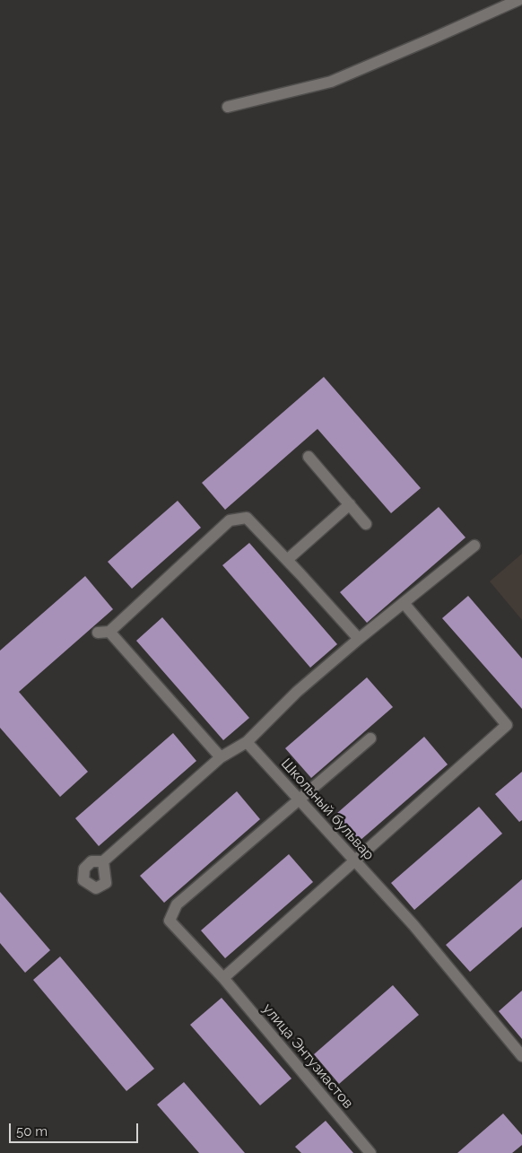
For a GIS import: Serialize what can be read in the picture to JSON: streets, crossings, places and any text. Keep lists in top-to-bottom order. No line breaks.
{"streets":{"street":["Школьный бульвар","улица Энтузиастов"]},"crossings":[["Школьный бульвар","улица Энтузиастов"]],"scale_bar":"50 m"}
